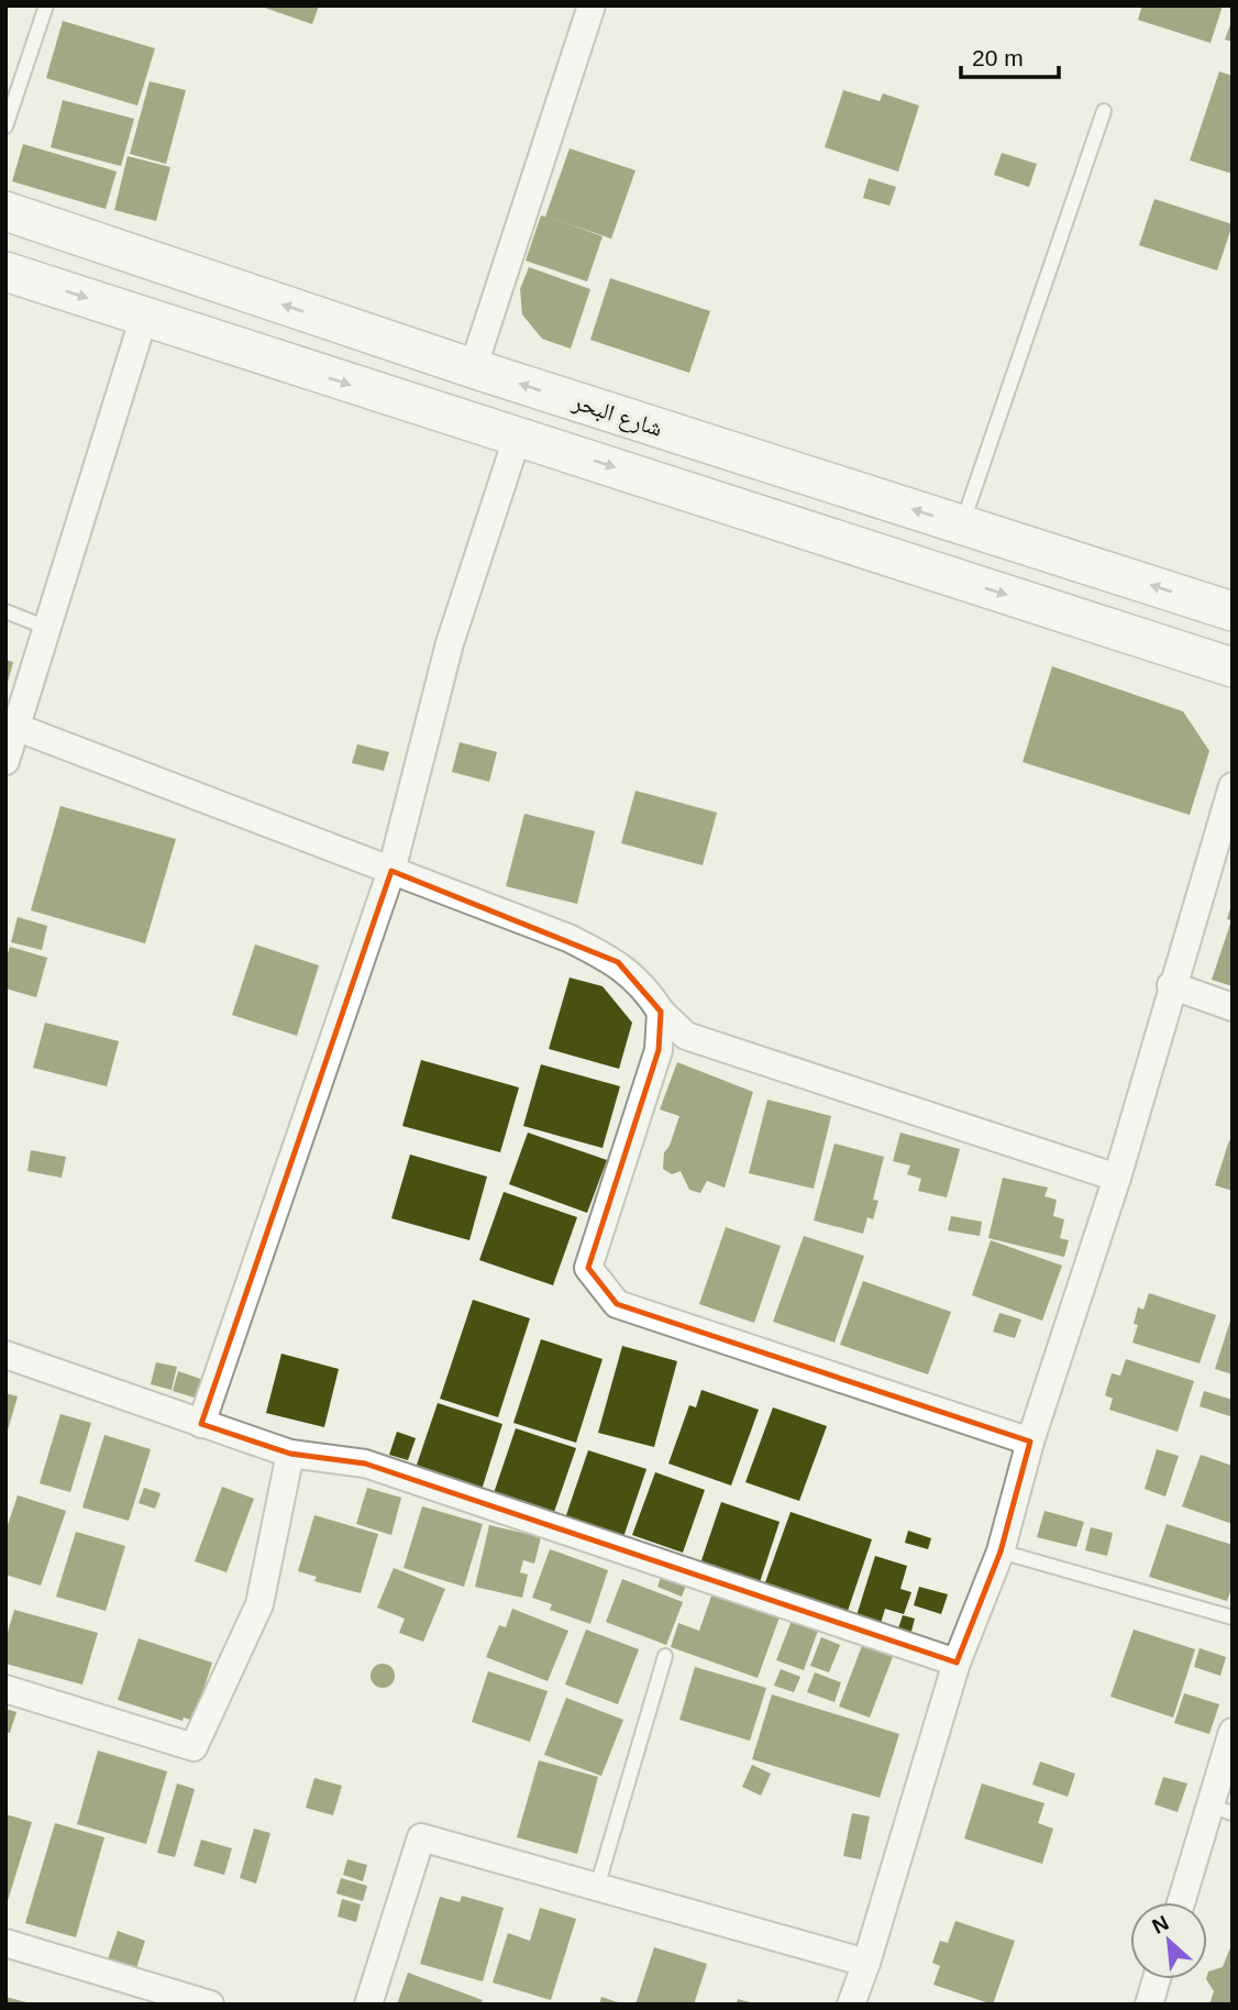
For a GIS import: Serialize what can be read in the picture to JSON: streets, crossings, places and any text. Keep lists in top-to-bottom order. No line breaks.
{"streets":{"main road":["شارع البحر"]},"scale_bar":"20 m","north":"top left"}
